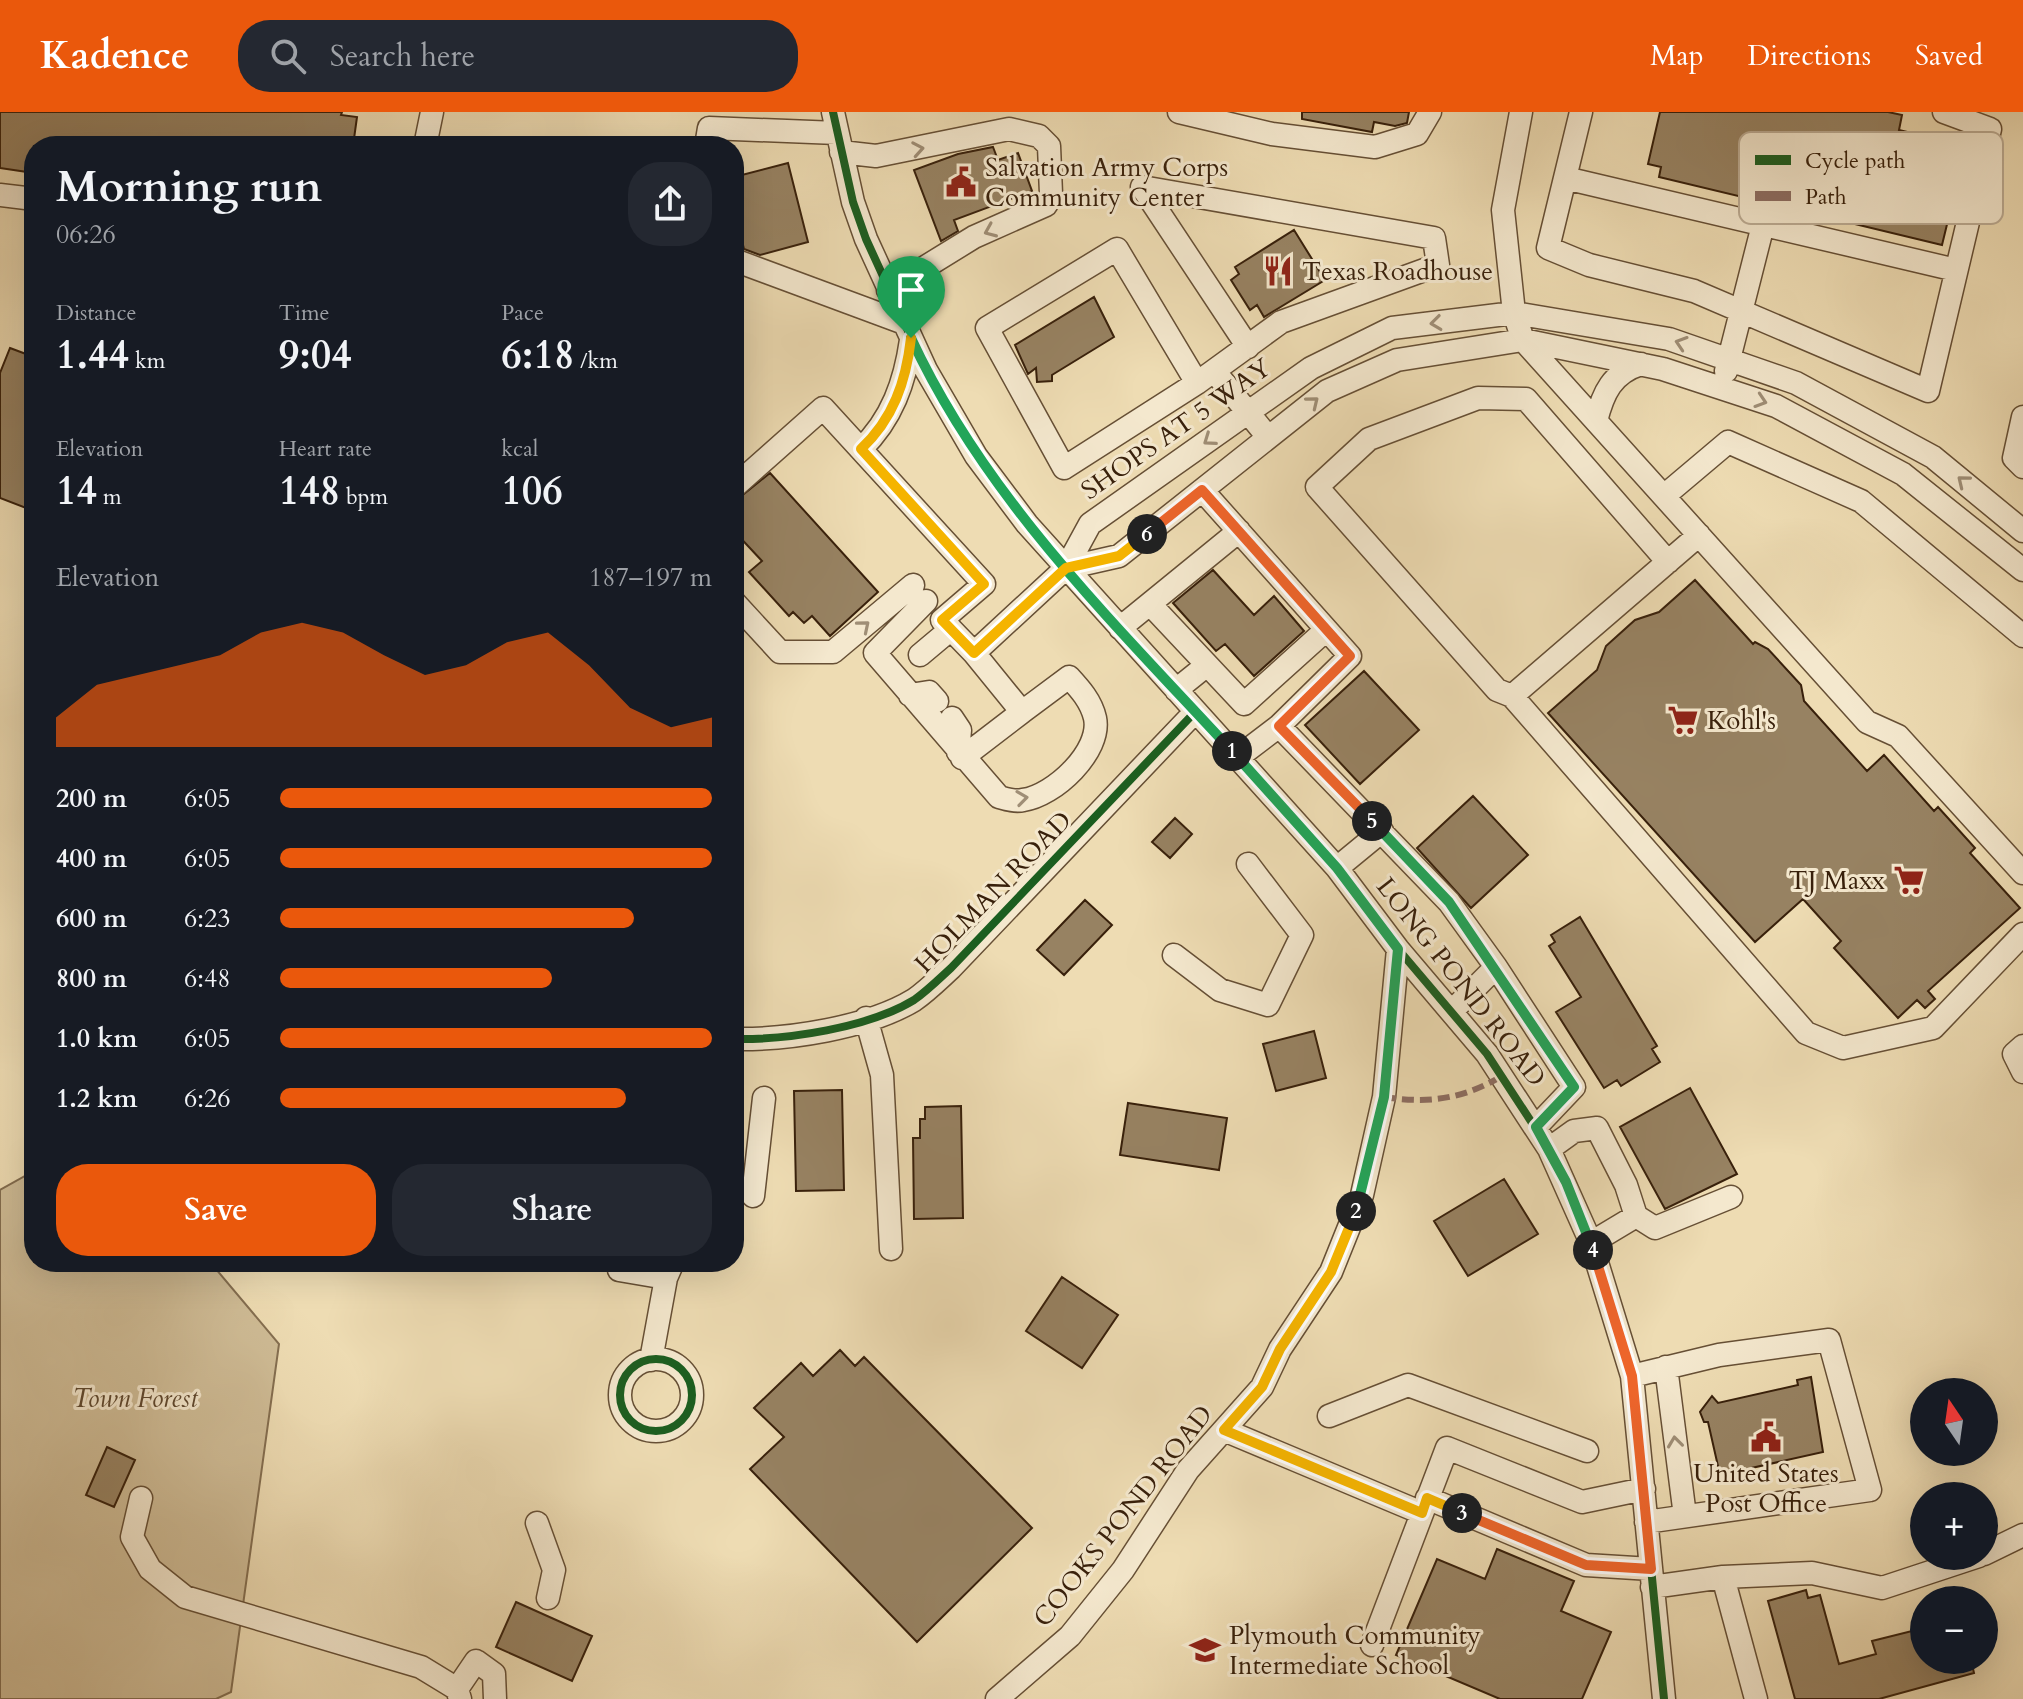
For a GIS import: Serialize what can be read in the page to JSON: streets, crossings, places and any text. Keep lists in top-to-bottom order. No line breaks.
{"streets":{"street":["SHOPS AT 5 WAY","HOLMAN ROAD","LONG POND ROAD","COOKS POND ROAD"]},"crossings":[["SHOPS AT 5 WAY","LONG POND ROAD"],["HOLMAN ROAD","LONG POND ROAD"],["LONG POND ROAD","COOKS POND ROAD"]],"parks":["Town Forest"],"places":{"public building":["Salvation Army Corps Community Center","United States Post Office"],"restaurant":["Texas Roadhouse"],"supermarket":["Kohl's","TJ Maxx"],"school or university":["Plymouth Community Intermediate School"]},"legend":["Cycle path","Path"],"north":"top","page":{"header":"Kadence","search":"Search here","nav":["Map","Directions","Saved"],"heading":["Morning run","06:26"],"stats":[["Distance","1.44 km"],["Time","9:04"],["Pace","6:18 /km"],["Elevation","14 m"],["Heart rate","148 bpm"],["kcal","106"]],"pins":["6","1","5","2","4","3"],"chart":["Elevation","187–197 m"],"list":[{"name":"200 m","note":"6:05"},{"name":"400 m","note":"6:05"},{"name":"600 m","note":"6:23"},{"name":"800 m","note":"6:48"},{"name":"1.0 km","note":"6:05"},{"name":"1.2 km","note":"6:26"}],"buttons":["Save","Share"],"map_buttons":["+","−"]}}
